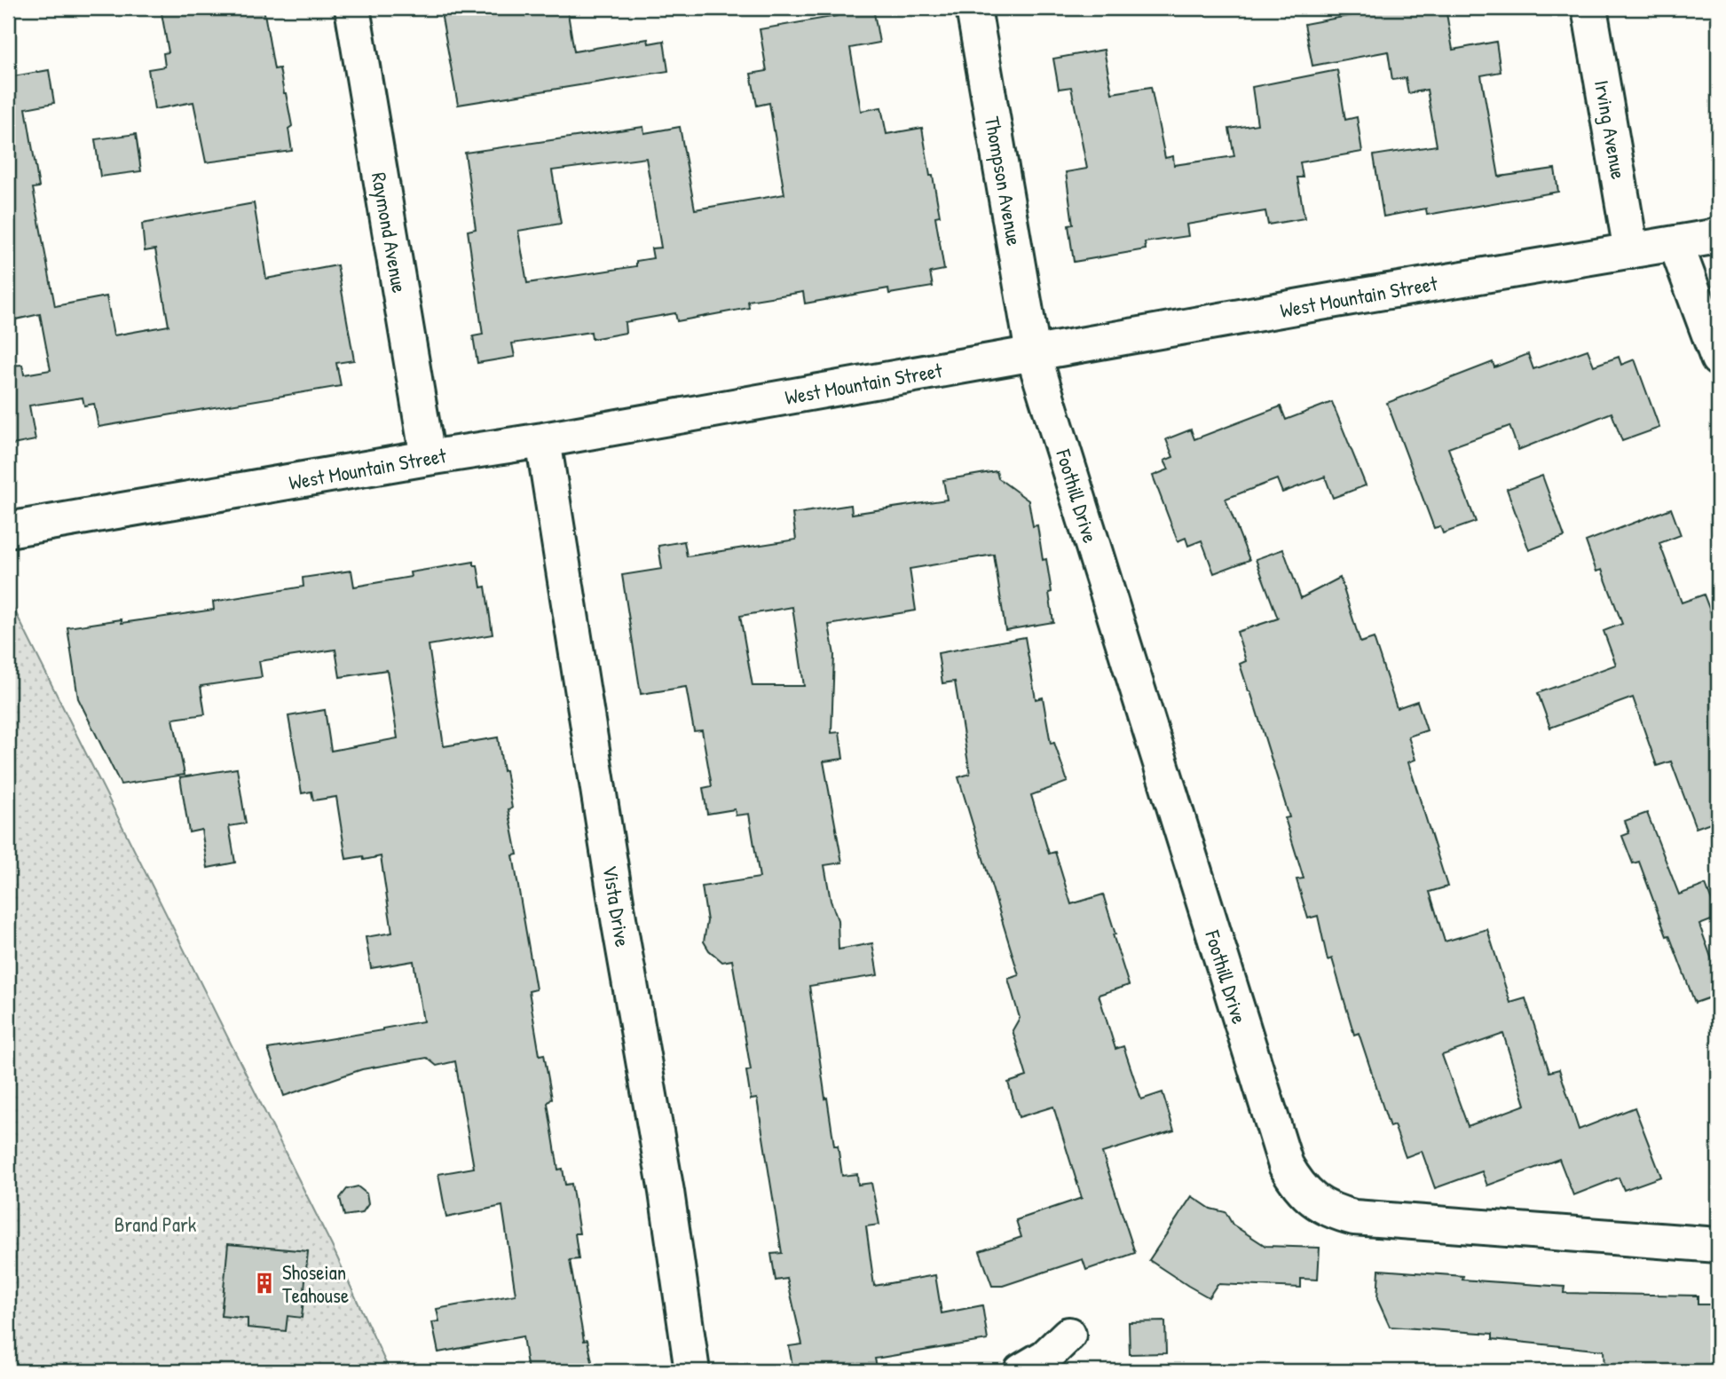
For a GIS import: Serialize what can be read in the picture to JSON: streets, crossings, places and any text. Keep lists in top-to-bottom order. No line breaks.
{"streets":{"street":["Irving Avenue","Thompson Avenue","Raymond Avenue","West Mountain Street","Foothill Drive","Vista Drive"]},"crossings":[["Irving Avenue","West Mountain Street"],["Thompson Avenue","West Mountain Street"],["Thompson Avenue","Foothill Drive"],["Raymond Avenue","West Mountain Street"],["West Mountain Street","Foothill Drive"],["West Mountain Street","Vista Drive"]],"parks":["Brand Park"],"places":{"building":["Shoseian Teahouse"]}}
